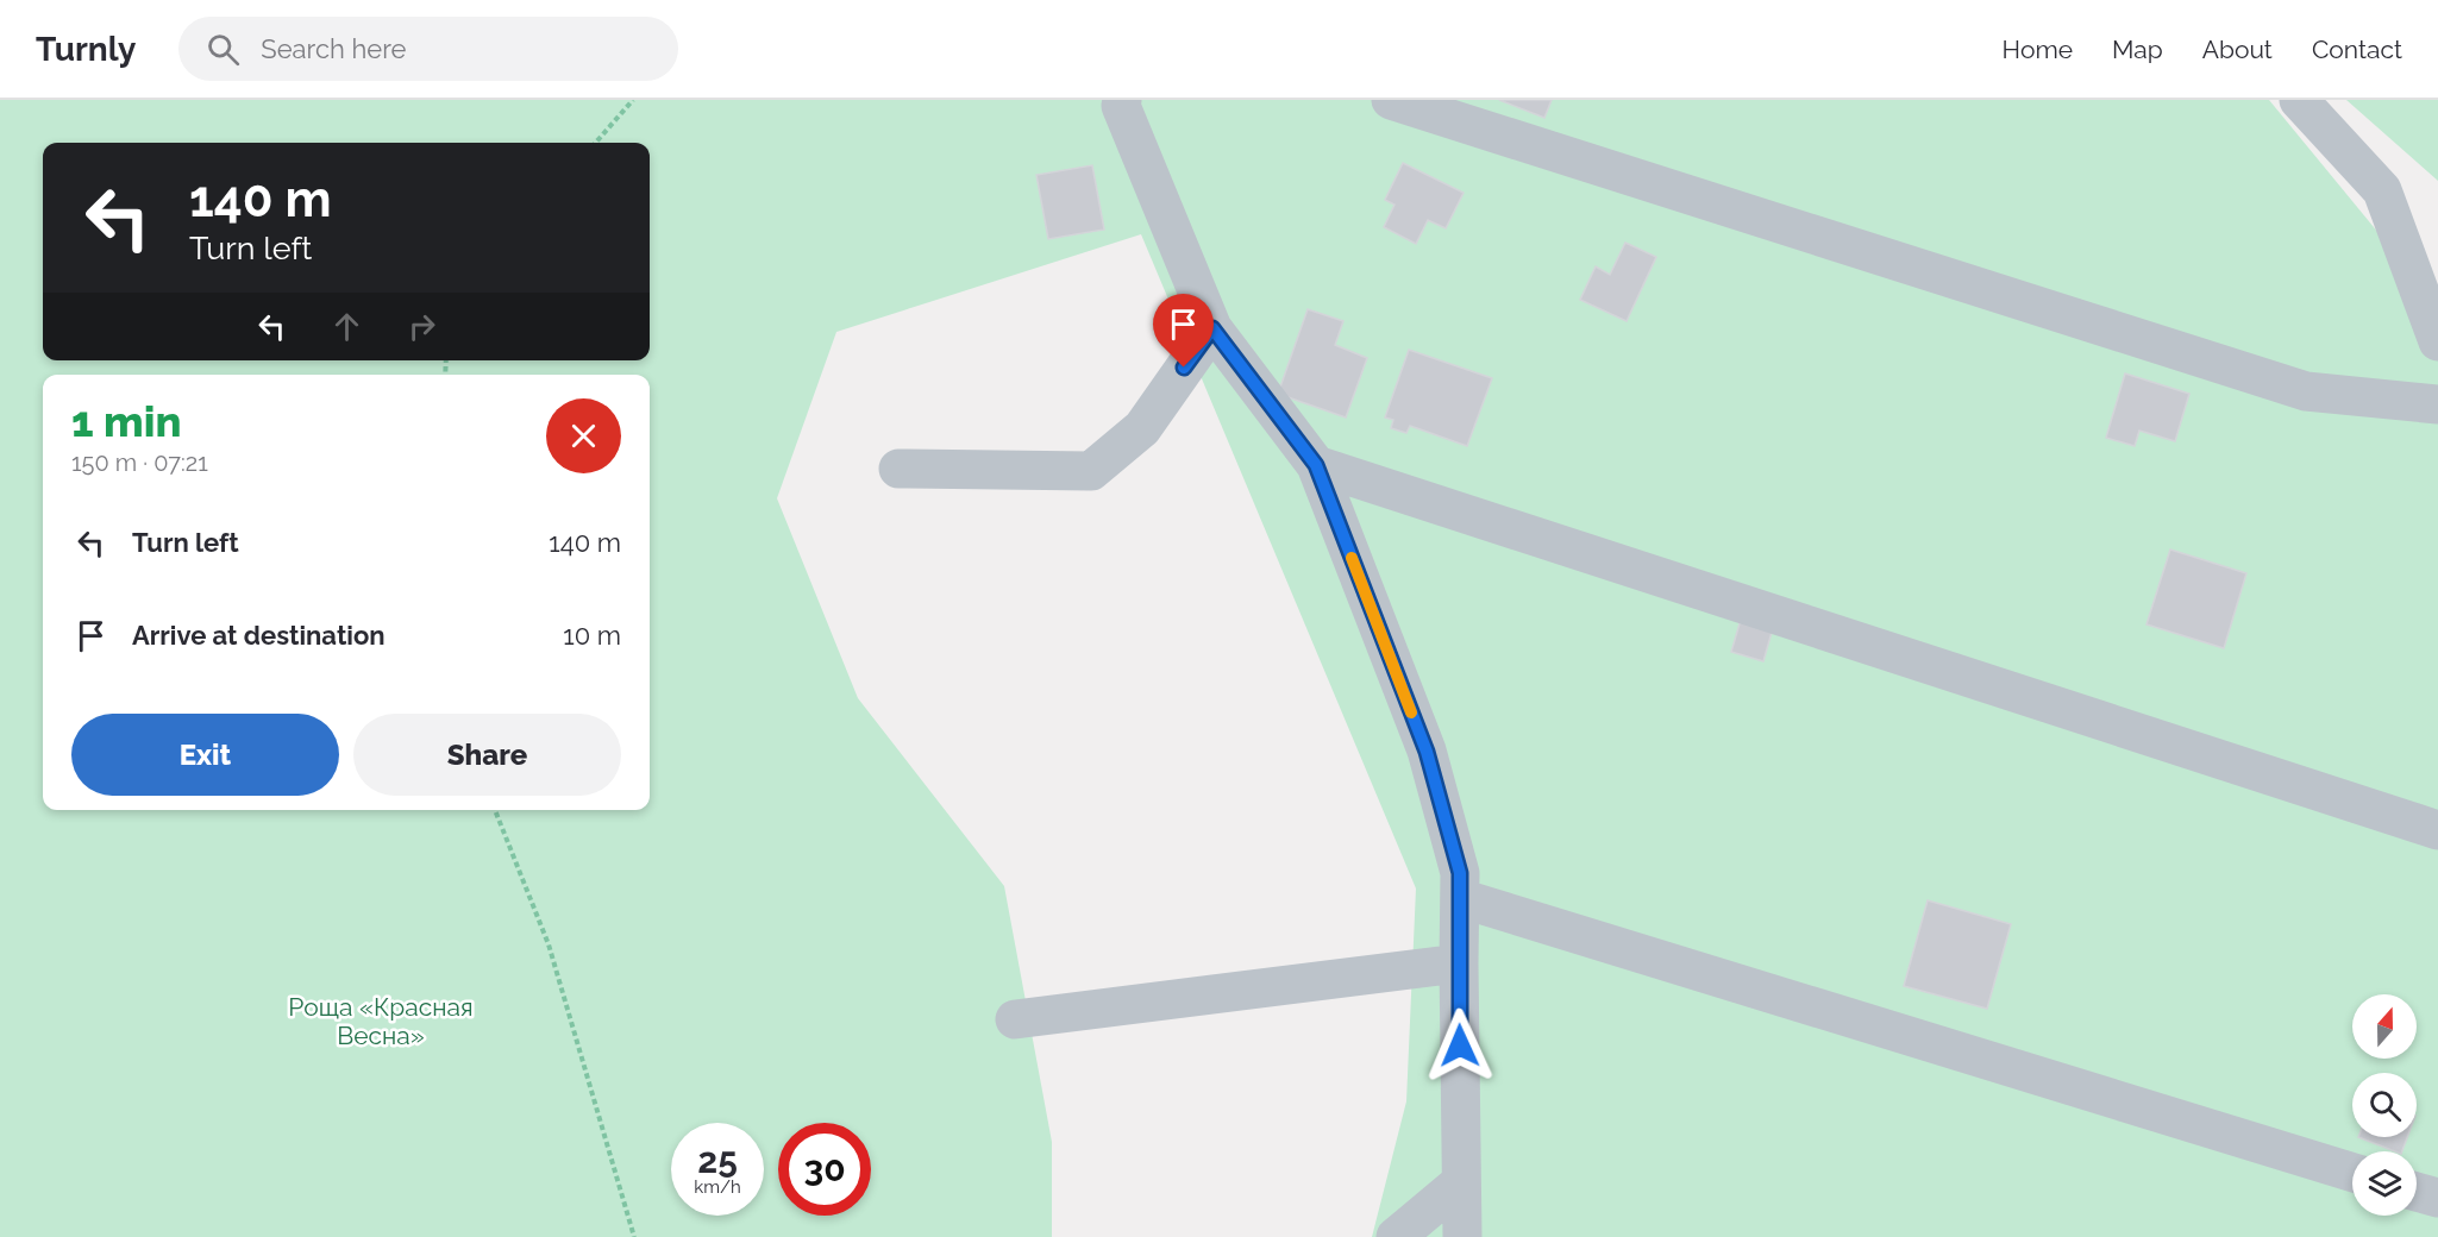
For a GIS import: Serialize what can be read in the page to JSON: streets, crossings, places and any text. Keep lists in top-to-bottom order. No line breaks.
{"parks":["Роща «Красная Весна»"],"north":"top","page":{"header":"Turnly","search":"Search here","nav":["Home","Map","About","Contact"],"turn":["140 m","Turn left"],"heading":["1 min","150 m · 07:21"],"list":[{"name":"Turn left","value":"140 m"},{"name":"Arrive at destination","value":"10 m"}],"buttons":["Exit","Share"],"speed":"25 km/h","limit":"30"}}
